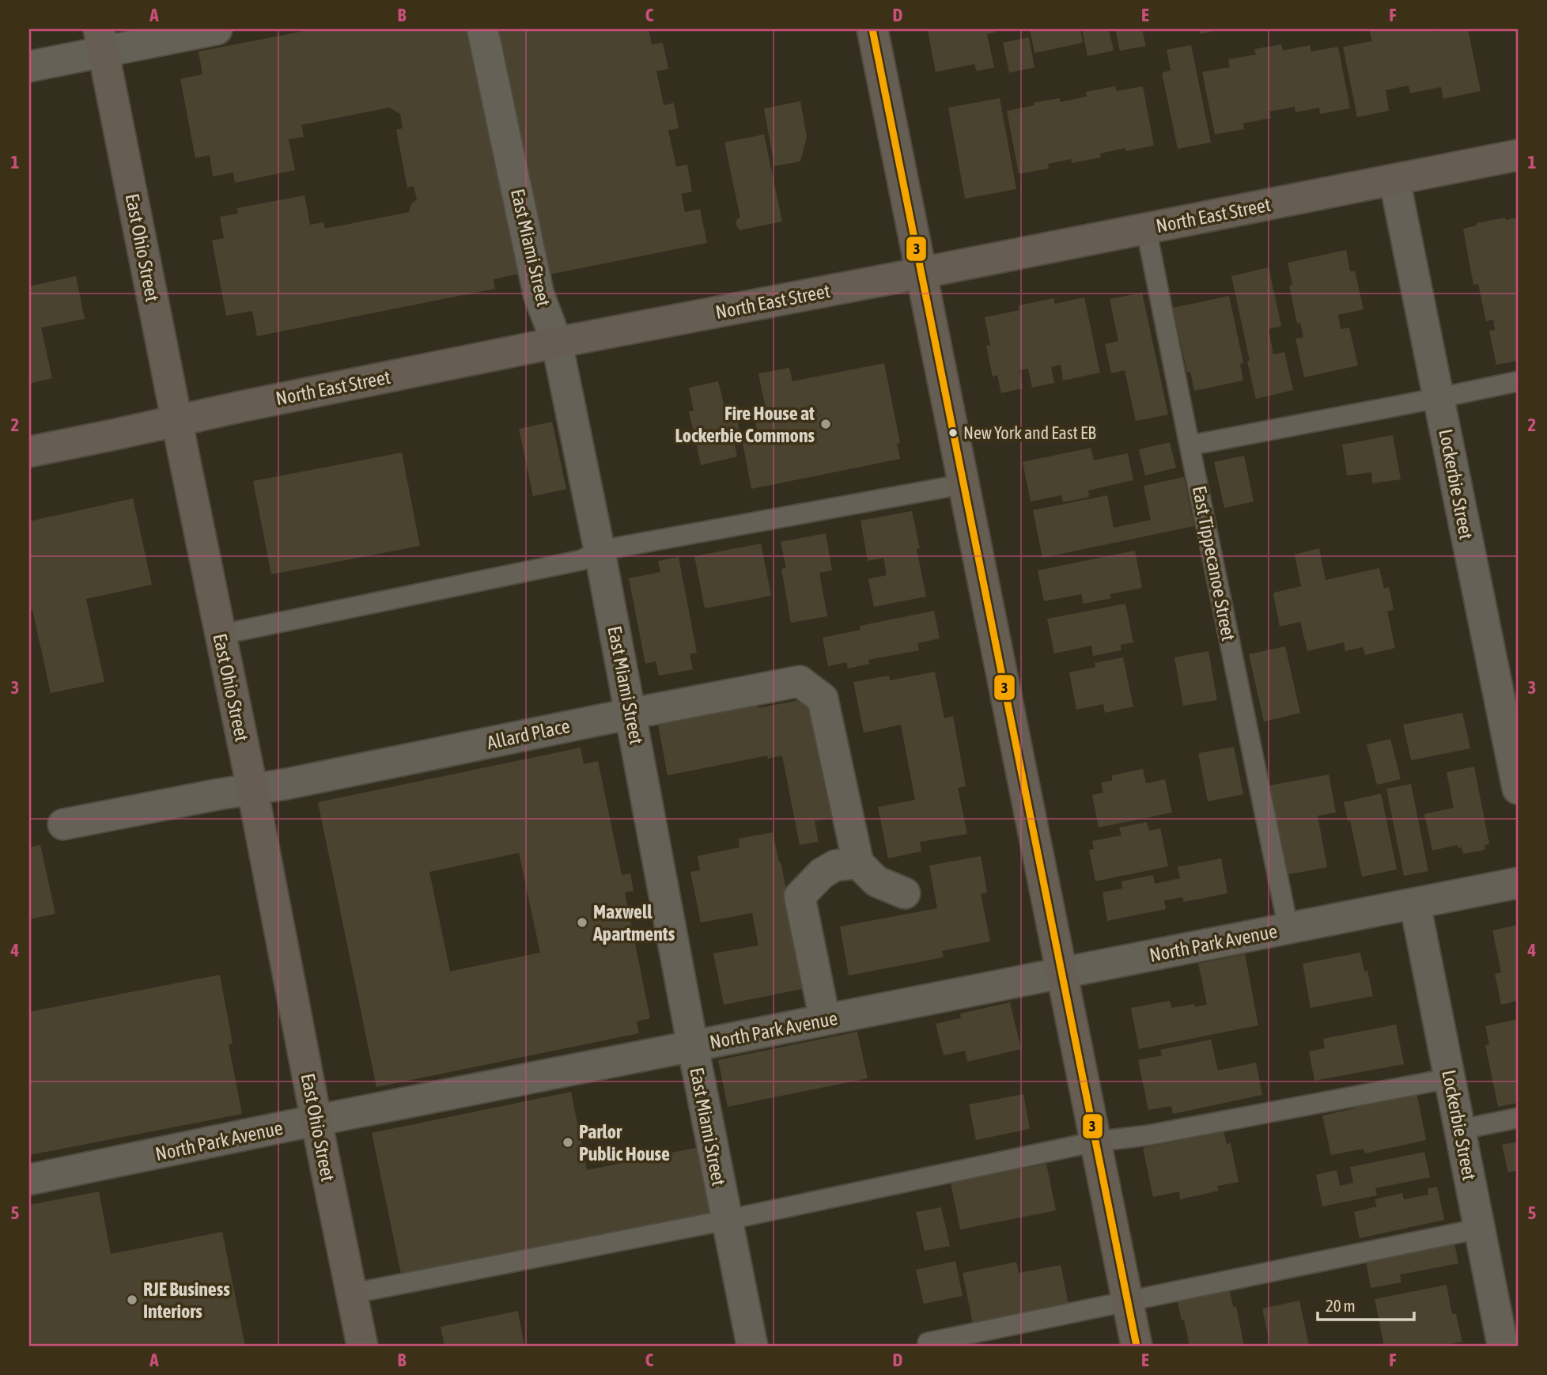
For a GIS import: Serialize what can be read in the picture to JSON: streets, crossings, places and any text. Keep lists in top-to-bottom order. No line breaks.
{"streets":{"main road":["North East Street","East Ohio Street"],"street":["East Miami Street","Lockerbie Street","Allard Place","North Park Avenue"],"lane":["East Tippecanoe Street"]},"crossings":[["North East Street","East Ohio Street"],["North East Street","East Miami Street"],["North East Street","Lockerbie Street"],["North East Street","East Tippecanoe Street"],["East Ohio Street","Allard Place"],["East Ohio Street","North Park Avenue"],["East Miami Street","Allard Place"],["East Miami Street","North Park Avenue"],["Lockerbie Street","North Park Avenue"],["East Tippecanoe Street","North Park Avenue"]],"places":["Fire House at Lockerbie Commons","New York and East EB","Maxwell Apartments","Parlor Public House","RJE Business Interiors"],"lines":["transit line 3"],"scale_bar":"20 m","grid":{"columns":["A","B","C","D","E","F"],"rows":["1","2","3","4","5"]}}
